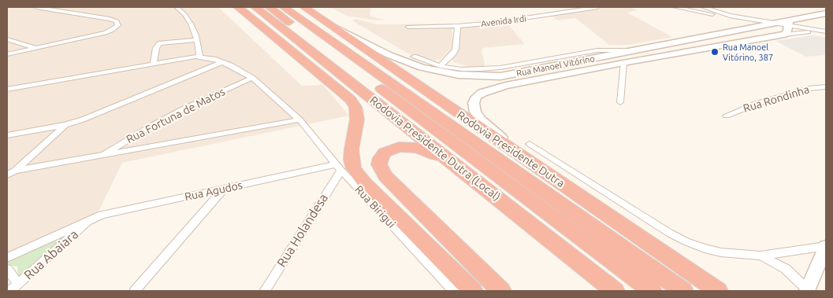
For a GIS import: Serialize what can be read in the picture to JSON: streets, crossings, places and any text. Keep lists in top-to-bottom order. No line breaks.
{"streets":{"highway":["Rodovia Presidente Dutra (Local)","Rodovia Presidente Dutra"],"main road":["Rua Manoel Vitórino"],"street":["Avenida Irdi","Rua Rondinha","Rua Fortuna de Matos","Rua Agudos","Rua Birigui","Rua Holandesa","Rua Abaiara"]},"crossings":[["Rua Manoel Vitórino","Rodovia Presidente Dutra"],["Rua Fortuna de Matos","Rua Birigui"],["Rua Agudos","Rua Birigui"],["Rua Agudos","Rua Holandesa"],["Rua Agudos","Rua Abaiara"],["Rua Birigui","Rua Holandesa"]],"places":["Rua Manoel Vitórino, 387"]}
